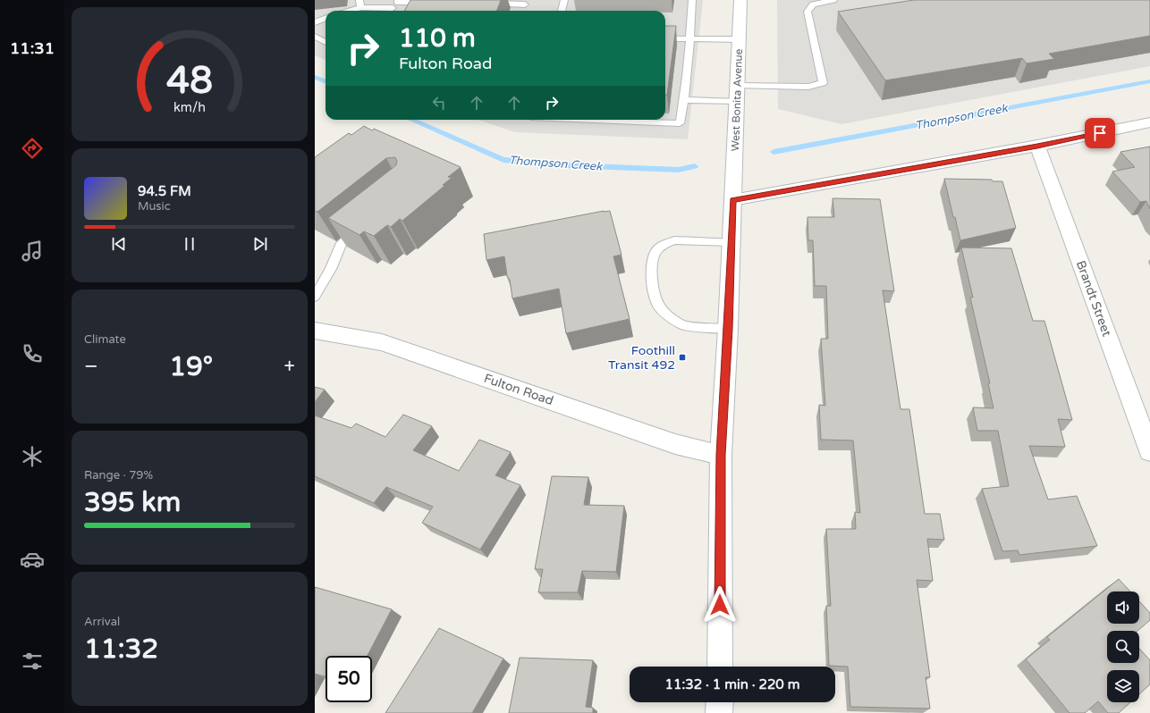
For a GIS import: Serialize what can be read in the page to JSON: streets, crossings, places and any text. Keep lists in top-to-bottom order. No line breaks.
{"streets":{"street":["West Bonita Avenue","Brandt Street","Fulton Road"]},"crossings":[["West Bonita Avenue","Fulton Road"]],"water":["Thompson Creek"],"places":{"transit":["Foothill Transit 492"]},"page":{"tabs":"11:31","turn":["110 m","Fulton Road"],"song":["94.5 FM","Music"],"tile":["Climate",["Range · 79%","395 km"],["Arrival","11:32"]],"heat":["−","19°","+"],"limit":"50","trip":"11:32 · 1 min · 220 m","gauge":["48","km/h"]}}
